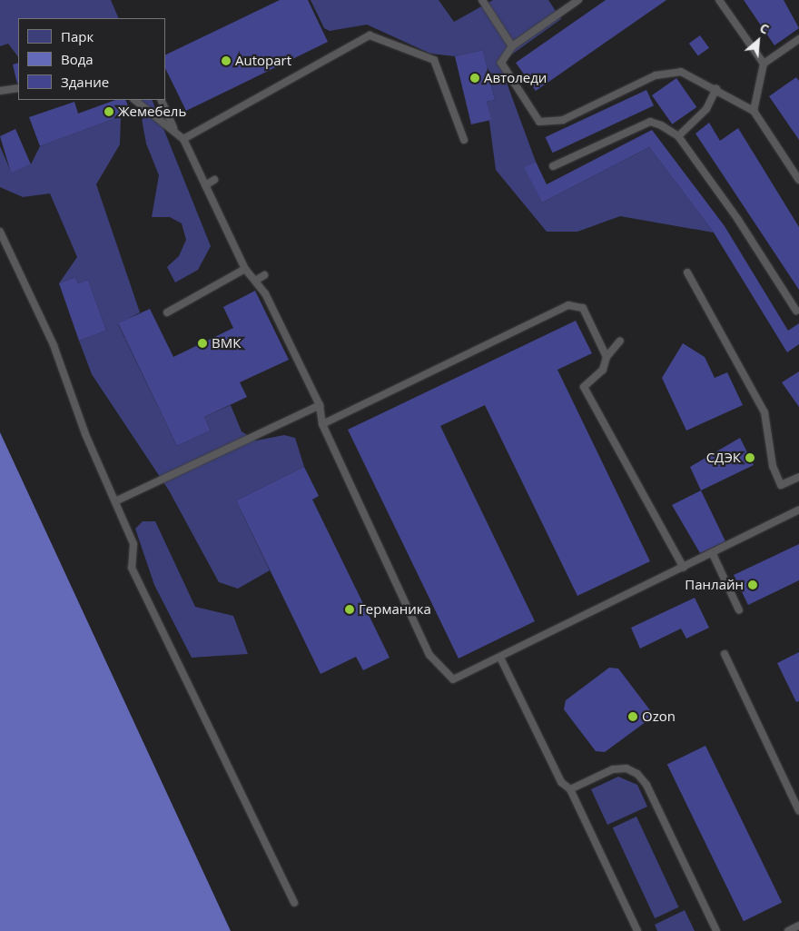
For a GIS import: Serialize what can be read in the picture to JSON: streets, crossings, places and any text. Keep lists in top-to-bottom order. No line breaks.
{"places":["Autopart","Автоледи","Жемебель","ВМК","СДЭК","Панлайн","Германика","Ozon"],"legend":["Парк","Вода","Здание"],"north":"top right"}
